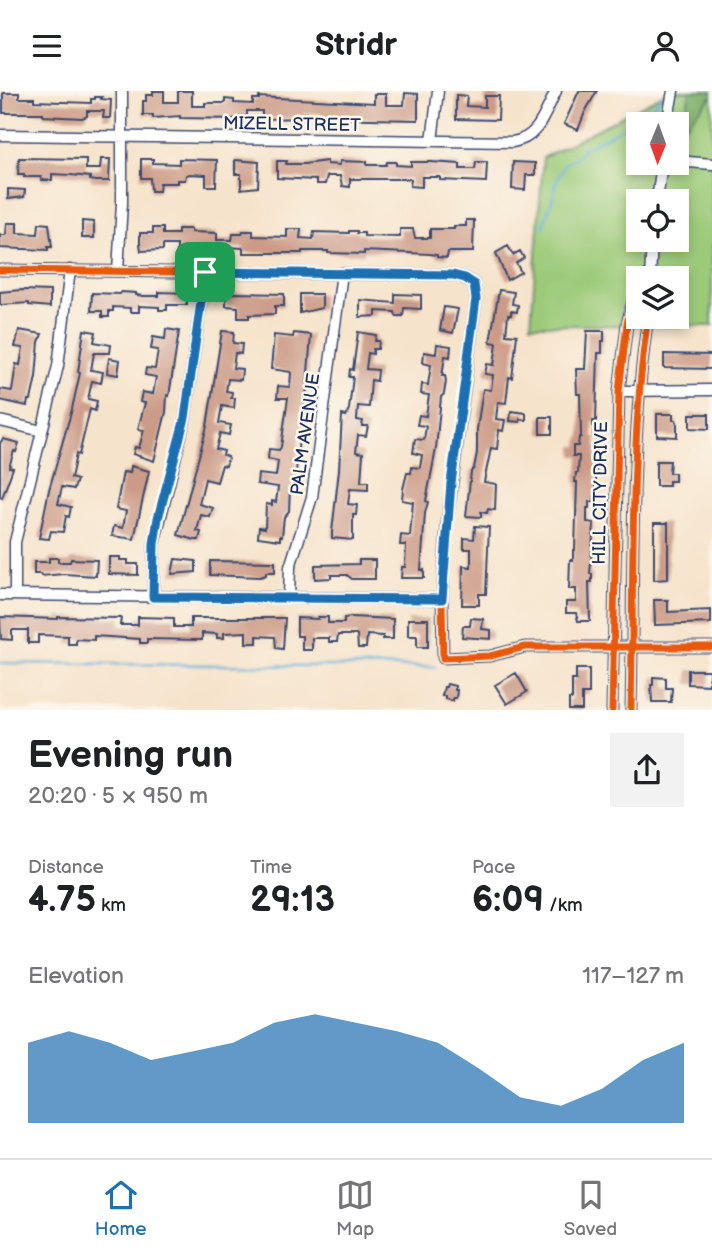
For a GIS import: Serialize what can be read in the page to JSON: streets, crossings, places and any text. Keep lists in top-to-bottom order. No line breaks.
{"streets":{"street":["MIZELL STREET","PALM AVENUE","HILL CITY DRIVE"]},"north":"bottom","page":{"header":"Stridr","heading":["Evening run","20:20 · 5 × 950 m"],"stats":[["Distance","4.75 km"],["Time","29:13"],["Pace","6:09 /km"]],"chart":["Elevation","117–127 m"],"tabs":["Home","Map","Saved"]}}
